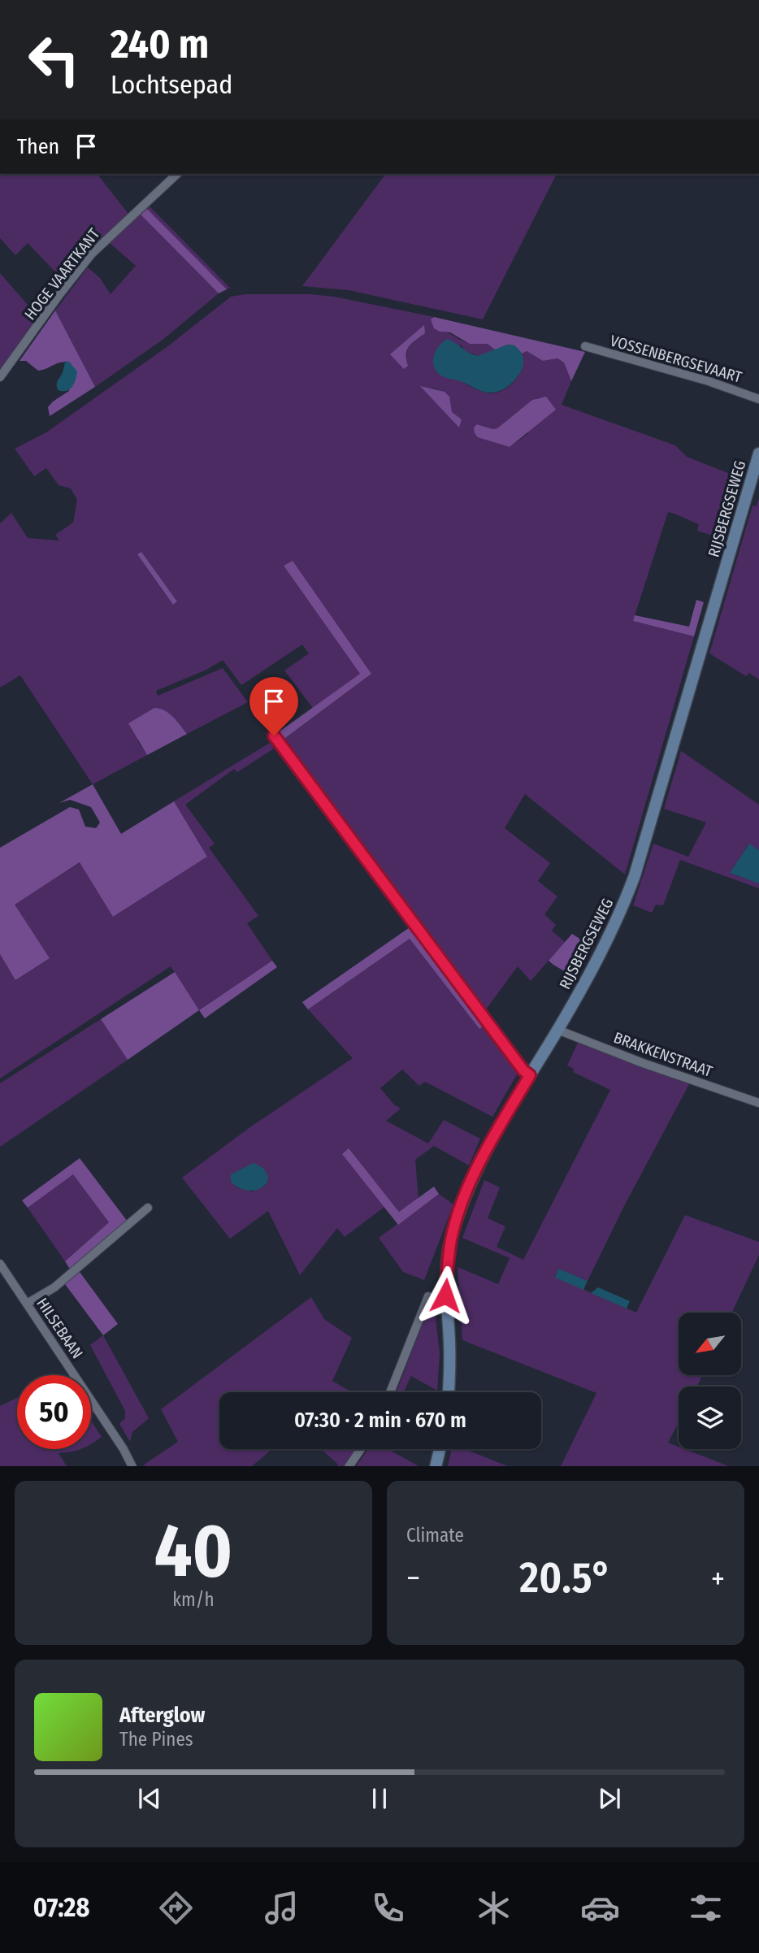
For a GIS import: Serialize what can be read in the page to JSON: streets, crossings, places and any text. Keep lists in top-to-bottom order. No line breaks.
{"streets":{"main road":["RIJSBERGSEWEG"],"street":["HOGE VAARTKANT","VOSSENBERGSEVAART","BRAKKENSTRAAT","HILSEBAAN"]},"crossings":[["RIJSBERGSEWEG","BRAKKENSTRAAT"]],"north":"bottom left","page":{"turn":["240 m","Lochtsepad"],"then":"Then","limit":"50","trip":"07:30 · 2 min · 670 m","tile":[["40","km/h"],"Climate"],"heat":["−","20.5°","+"],"song":["Afterglow","The Pines"],"tabs":"07:28"}}
